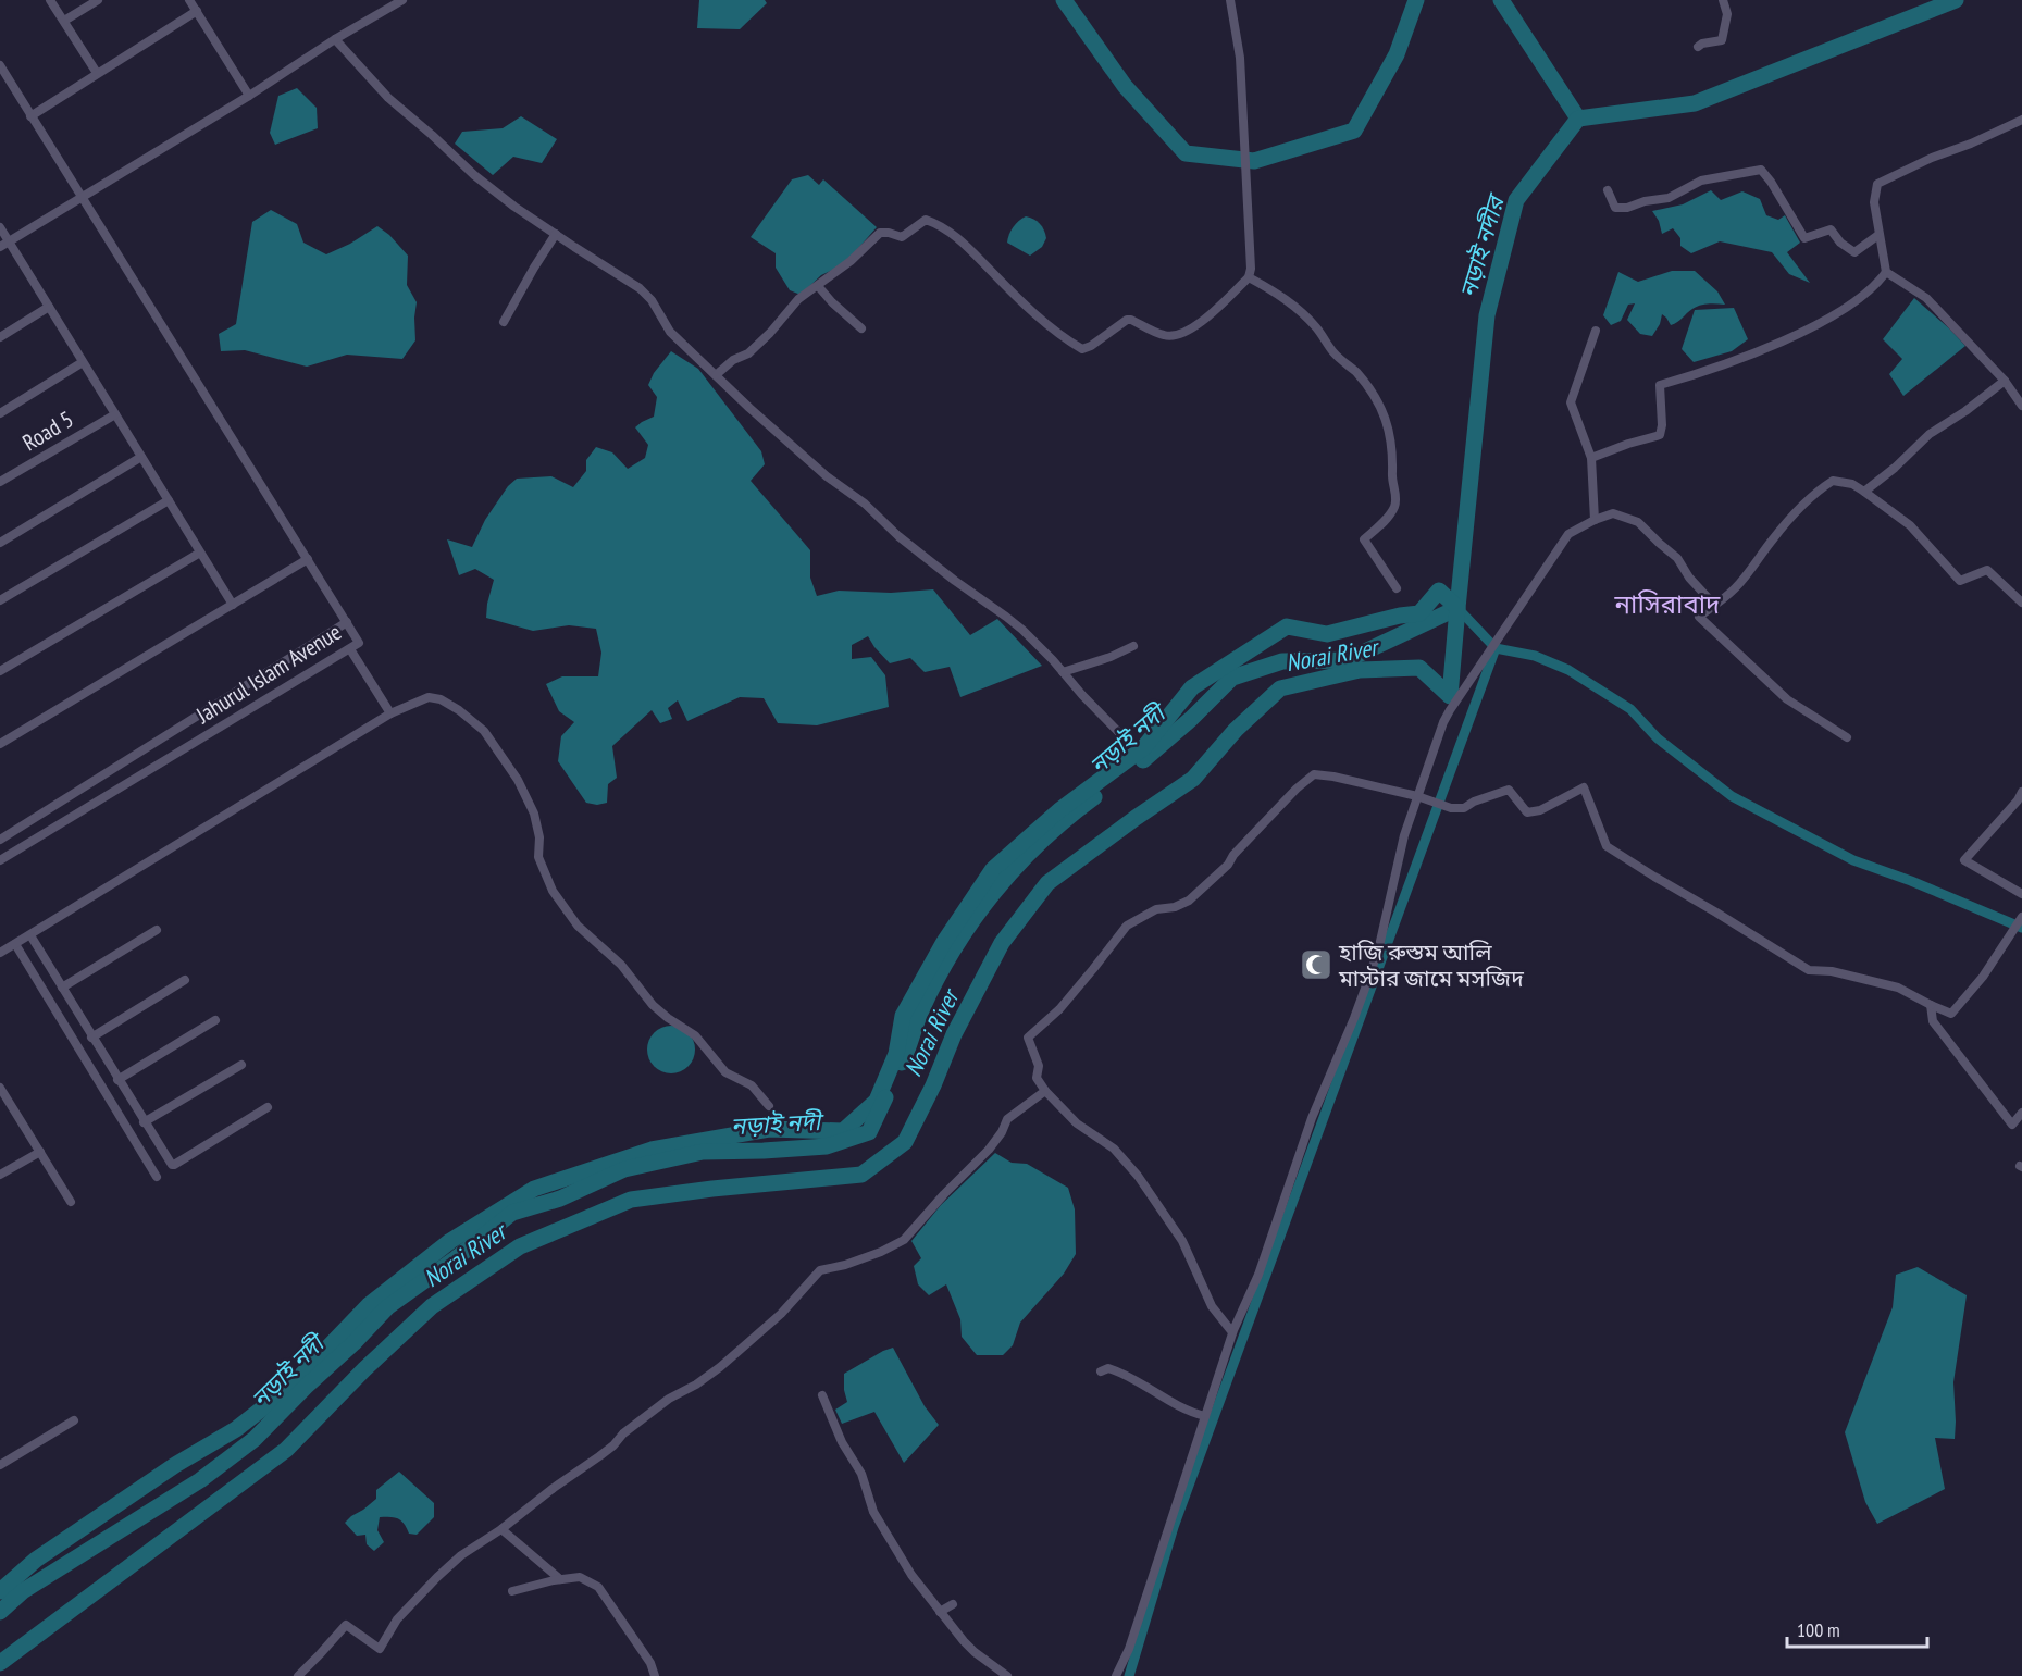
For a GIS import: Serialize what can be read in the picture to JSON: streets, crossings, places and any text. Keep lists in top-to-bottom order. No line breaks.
{"streets":{"street":["Road 5","Jahurul Islam Avenue"]},"districts":["নাসিরাবাদ"],"water":["নড়াই নদীর","Norai River","নড়াই নদী"],"places":{"mosque":["হাজি রুস্তম আলি মাস্টার জামে মসজিদ"]},"scale_bar":"100 m"}
